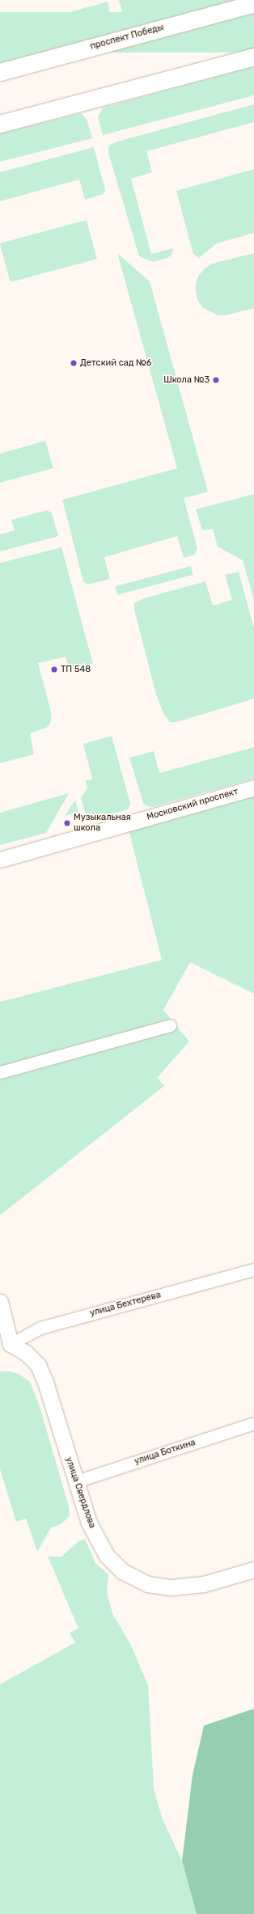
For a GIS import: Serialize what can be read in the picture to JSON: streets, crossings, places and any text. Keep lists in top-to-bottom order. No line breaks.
{"streets":{"main road":["проспект Победы"],"street":["Московский проспект","улица Бехтерева","улица Боткина","улица Свердлова"]},"crossings":[["улица Бехтерева","улица Свердлова"],["улица Боткина","улица Свердлова"]],"places":["Детский сад №6","Школа №3","ТП 548","Музыкальная школа"]}
